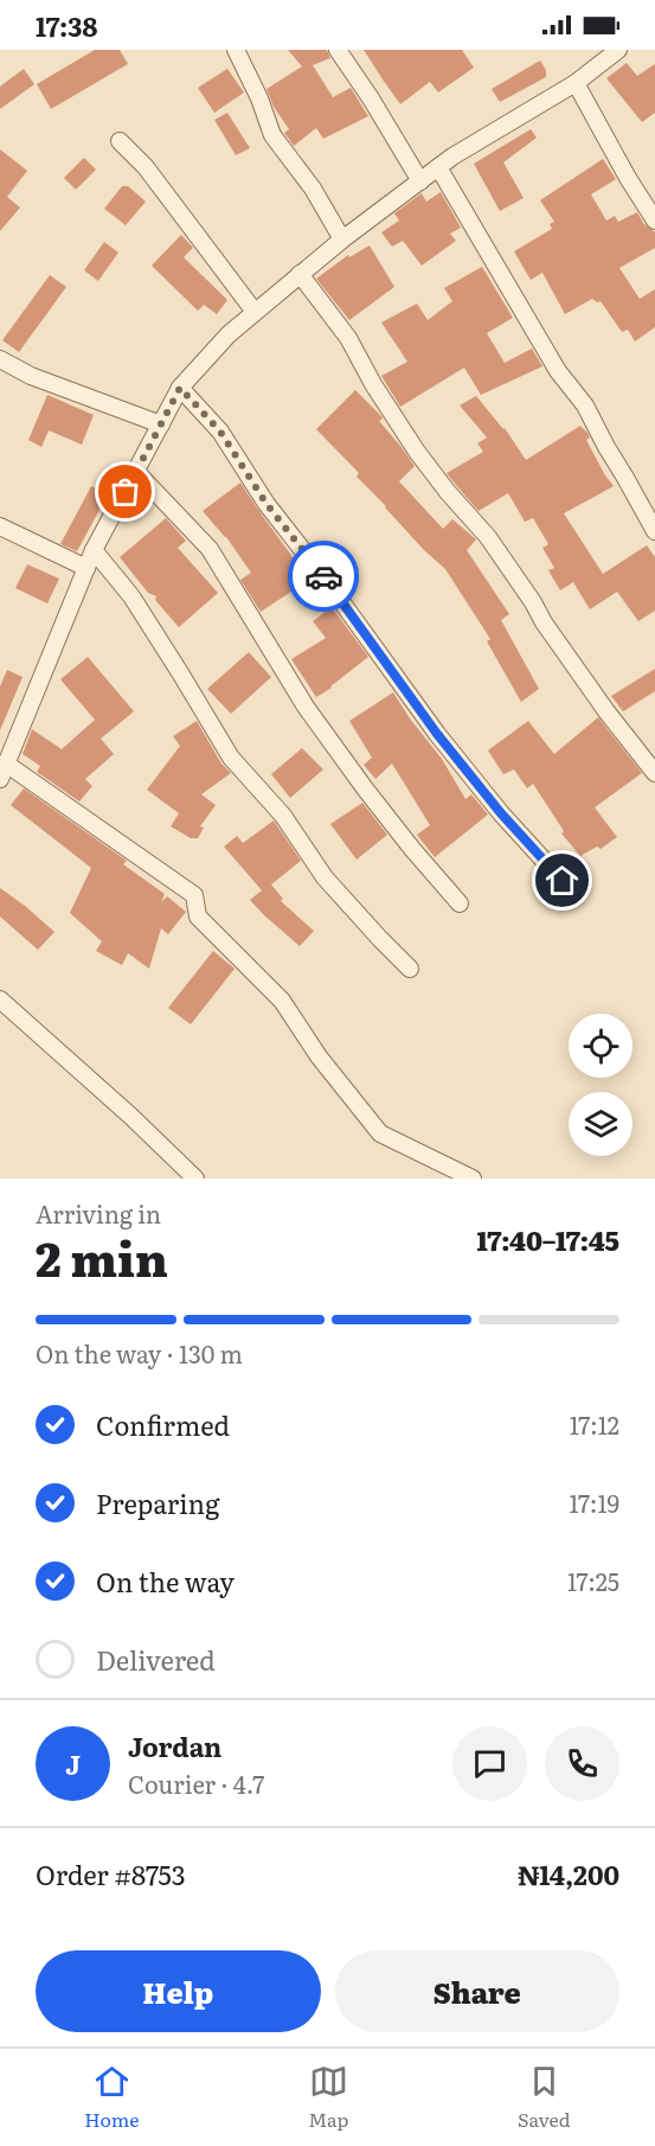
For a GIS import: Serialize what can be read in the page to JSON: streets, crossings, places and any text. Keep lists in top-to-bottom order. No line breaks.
{"page":{"status":"17:38","heading":["2 min","Arriving in","17:40–17:45"],"panel":["Jordan","Courier · 4.7","Order #8753","₦14,200"],"bar":"On the way · 130 m","list":[["Confirmed","17:12"],["Preparing","17:19"],["On the way","17:25"],"Delivered"],"round":"J","buttons":["Help","Share"],"tabs":["Home","Map","Saved"]}}
